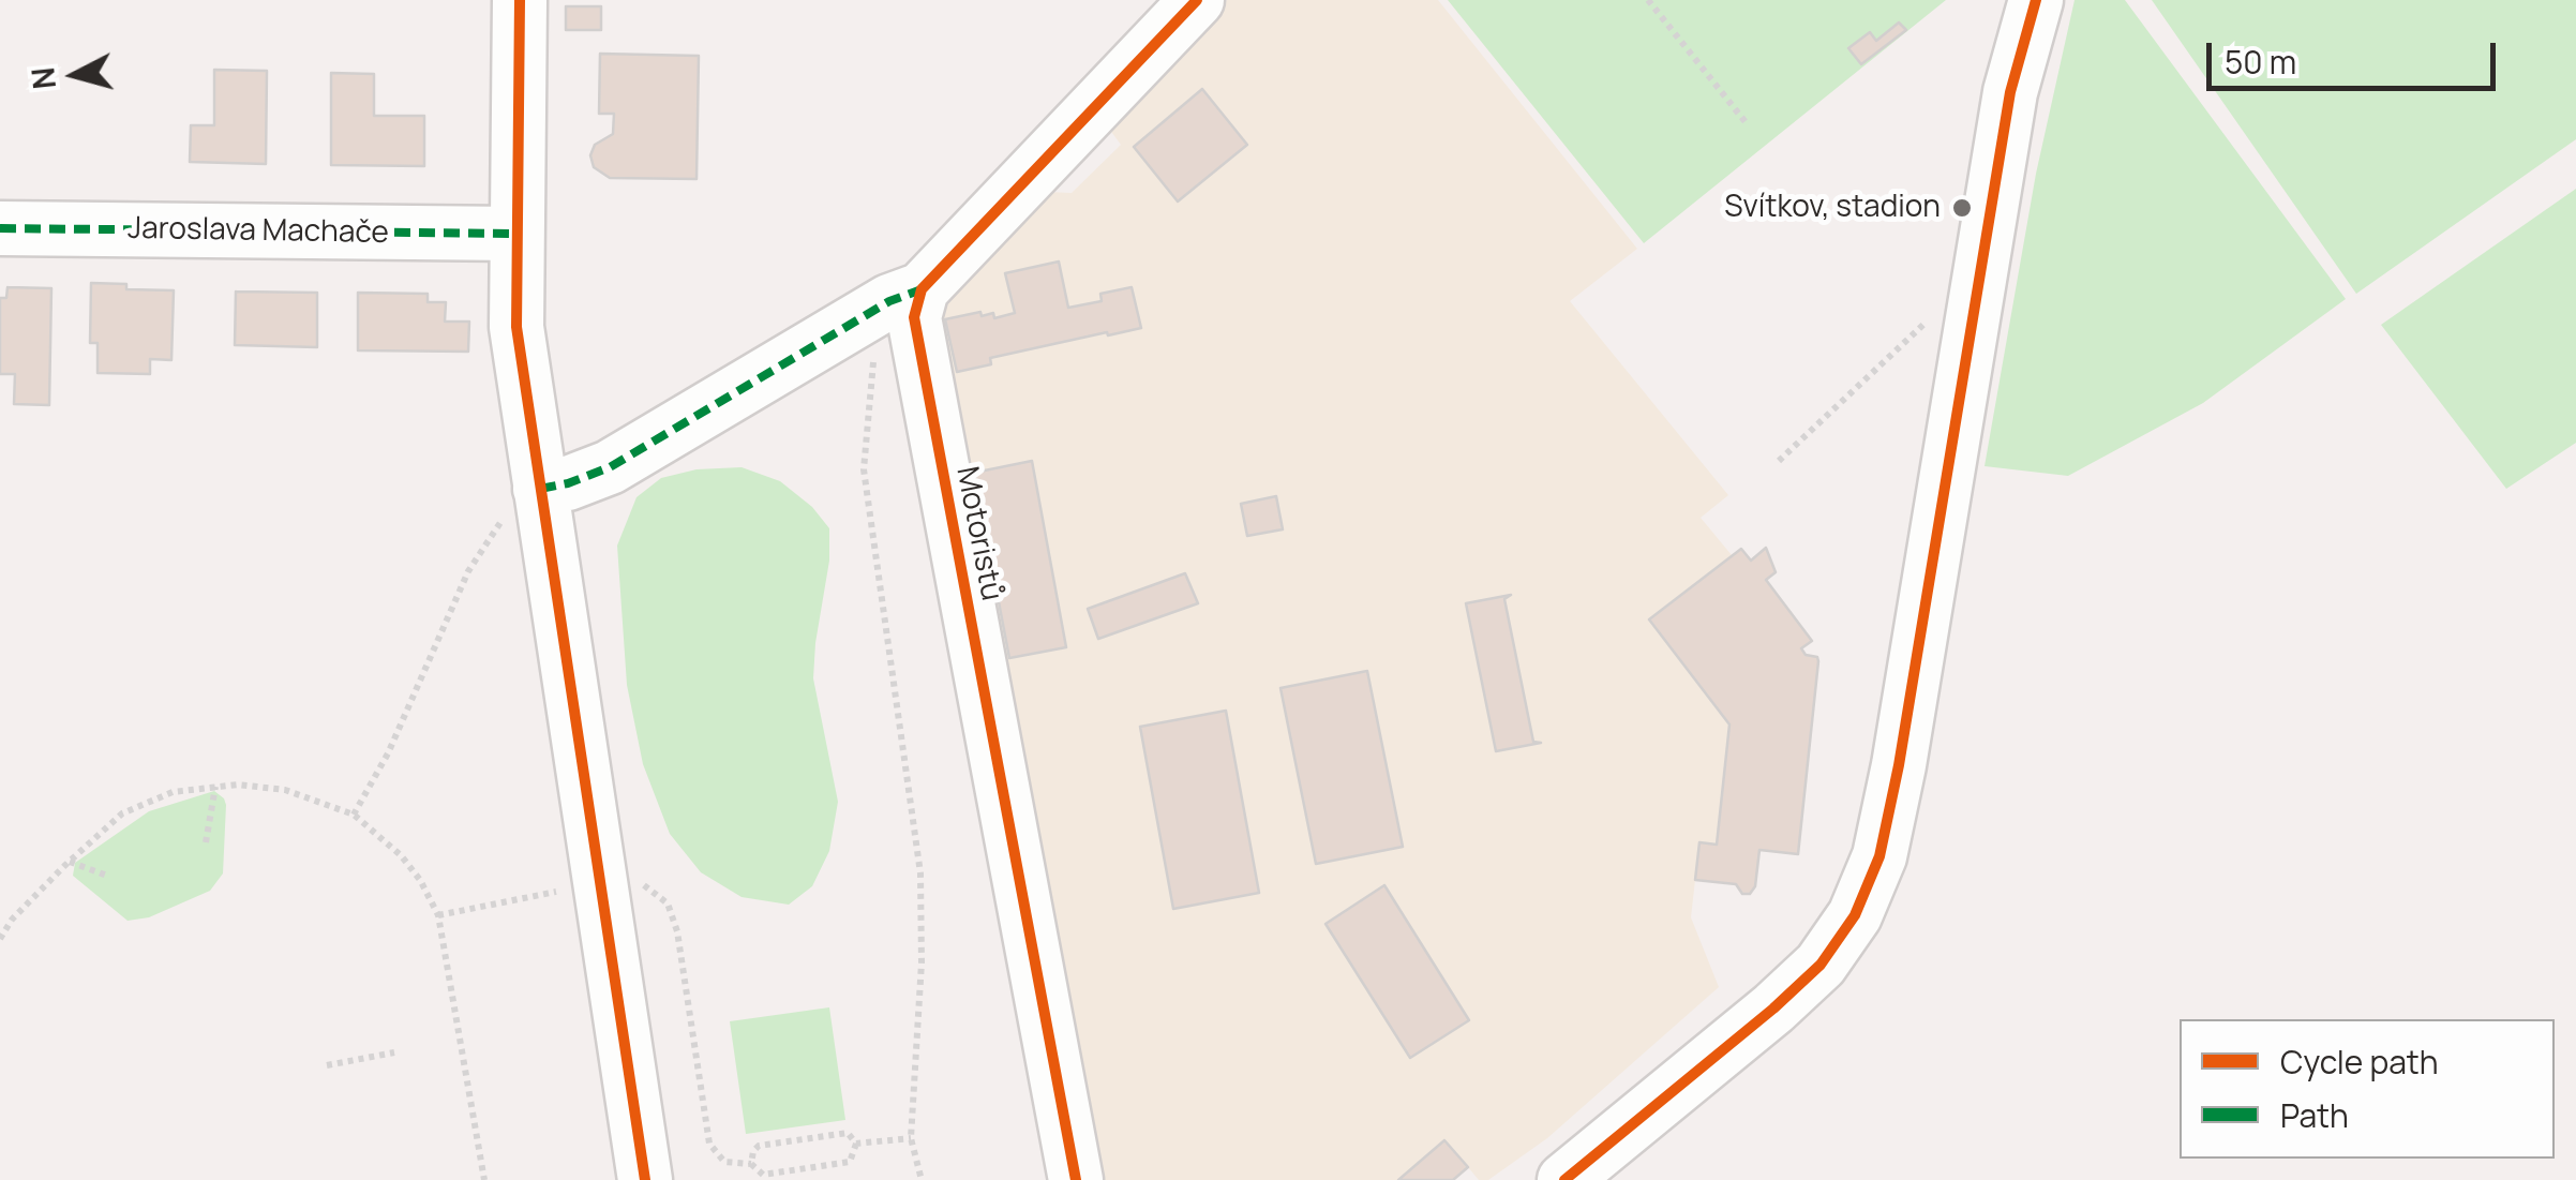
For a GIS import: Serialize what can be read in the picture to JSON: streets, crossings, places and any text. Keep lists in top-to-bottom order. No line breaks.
{"streets":{"street":["Jaroslava Machače","Motoristů"]},"places":["Svítkov, stadion"],"legend":["Cycle path","Path"],"scale_bar":"50 m","north":"left"}
